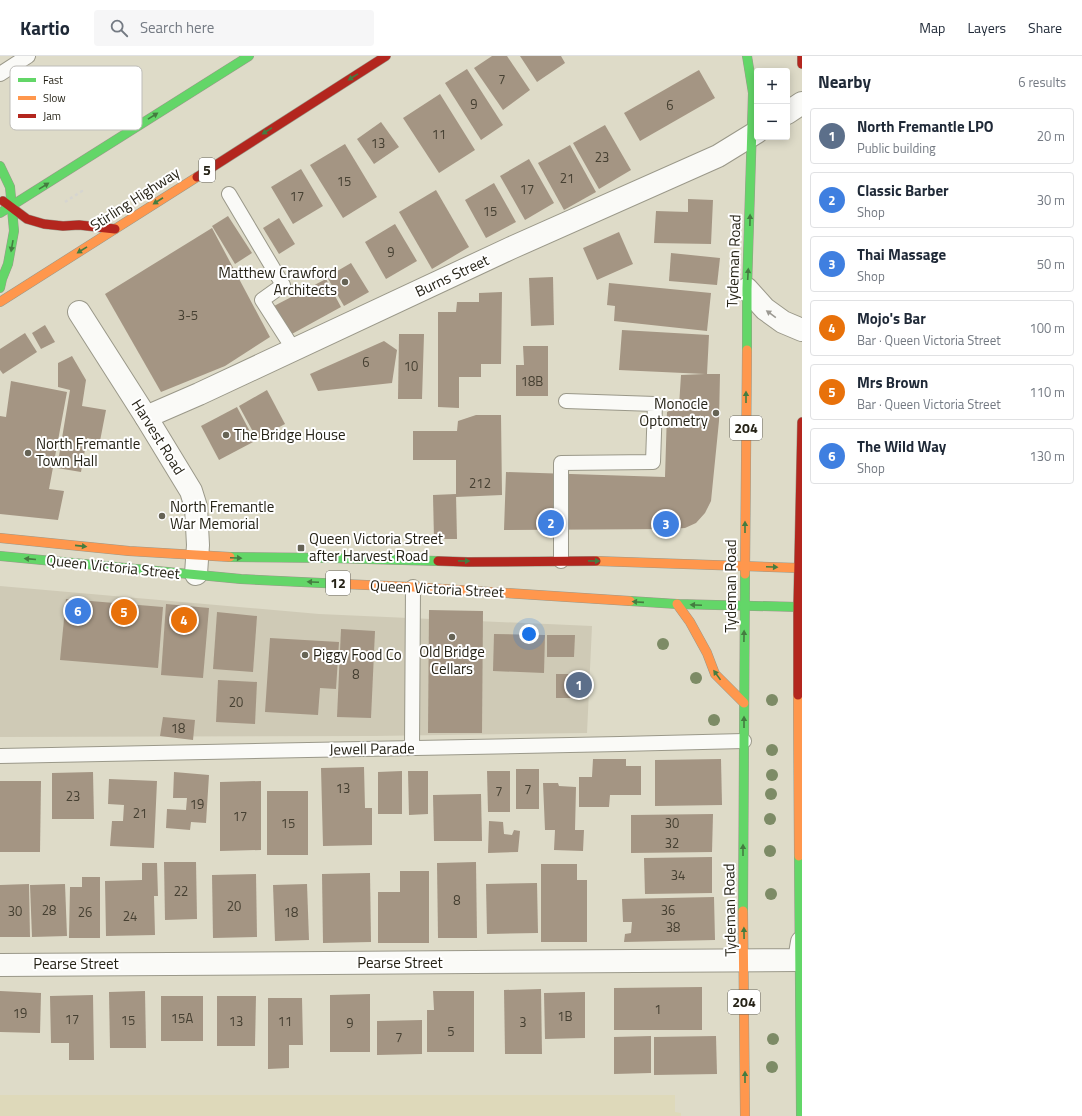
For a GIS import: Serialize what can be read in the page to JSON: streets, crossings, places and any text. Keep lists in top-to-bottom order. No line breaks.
{"streets":{"main road":["5","Stirling Highway","Tydeman Road","204","Queen Victoria Street","12"],"street":["Burns Street","Harvest Road","Pearse Street"],"lane":["Jewell Parade"]},"crossings":[["Tydeman Road","Burns Street"],["Tydeman Road","Queen Victoria Street"],["Tydeman Road","Jewell Parade"],["Tydeman Road","Pearse Street"],["Burns Street","Harvest Road"],["Harvest Road","Queen Victoria Street"]],"places":{"other":["Matthew Crawford Architects","Monocle Optometry","The Bridge House","North Fremantle Town Hall","North Fremantle War Memorial","Old Bridge Cellars","Piggy Food Co"],"transit":["Queen Victoria Street after Harvest Road"]},"house_numbers":["7","9","6","11","13","23","21","15","17","17","15","9","3-5","6","10","18B","212","8","20","18","13","7","7","23","19","21","17","15","30","32","34","22","8","20","28","36","30","26","18","24","38","1","19","1B","15A","17","15","13","11","3","9","5","7"],"legend":["Fast","Slow","Jam"],"page":{"header":"Kartio","search":"Search here","nav":["Map","Layers","Share"],"heading":["Nearby","6 results"],"map_buttons":["+","−"],"list":[{"mark":"1","name":"North Fremantle LPO","note":"Public building","value":"20 m"},{"mark":"2","name":"Classic Barber","note":"Shop","value":"30 m"},{"mark":"3","name":"Thai Massage","note":"Shop","value":"50 m"},{"mark":"4","name":"Mojo's Bar","note":"Bar · Queen Victoria Street","value":"100 m"},{"mark":"5","name":"Mrs Brown","note":"Bar · Queen Victoria Street","value":"110 m"},{"mark":"6","name":"The Wild Way","note":"Shop","value":"130 m"}],"pins":["2","3","6","5","4","1"]}}
